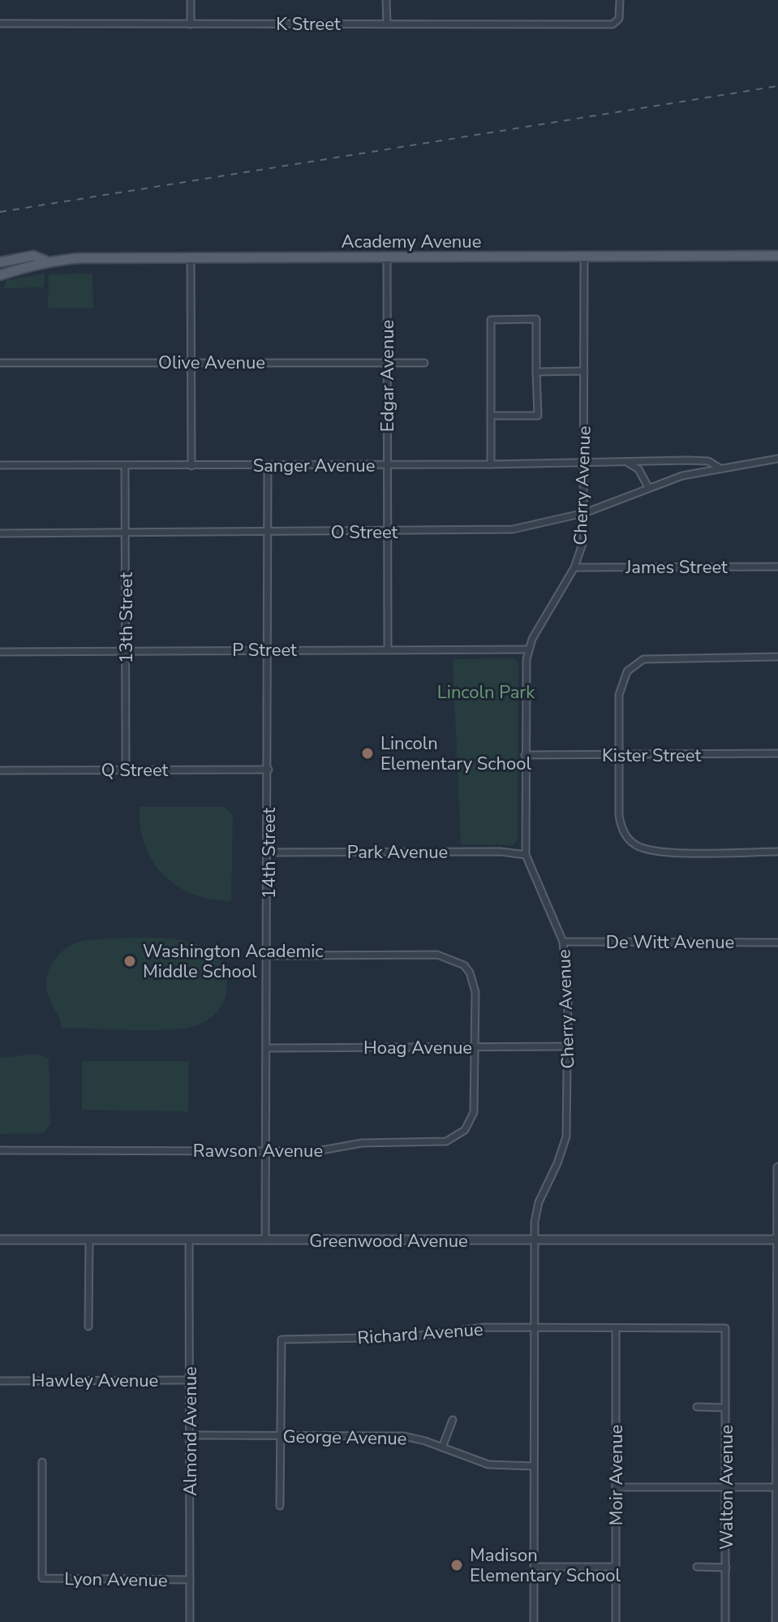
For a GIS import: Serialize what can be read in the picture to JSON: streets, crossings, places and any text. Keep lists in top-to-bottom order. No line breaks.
{"streets":{"main road":["Academy Avenue"],"street":["K Street","Olive Avenue","Edgar Avenue","Sanger Avenue","Cherry Avenue","O Street","James Street","13th Street","P Street","Kister Street","Q Street","Park Avenue","14th Street","De Witt Avenue","Hoag Avenue","Rawson Avenue","Greenwood Avenue","Richard Avenue","Hawley Avenue","Almond Avenue","George Avenue","Moir Avenue","Walton Avenue","Lyon Avenue"]},"crossings":[["Academy Avenue","Edgar Avenue"],["Academy Avenue","Cherry Avenue"],["Olive Avenue","Edgar Avenue"],["Edgar Avenue","Sanger Avenue"],["Edgar Avenue","O Street"],["Edgar Avenue","P Street"],["Sanger Avenue","Cherry Avenue"],["Sanger Avenue","O Street"],["Sanger Avenue","13th Street"],["Sanger Avenue","14th Street"],["Cherry Avenue","O Street"],["Cherry Avenue","James Street"],["Cherry Avenue","P Street"],["Cherry Avenue","Kister Street"],["Cherry Avenue","Park Avenue"],["Cherry Avenue","De Witt Avenue"],["Cherry Avenue","Hoag Avenue"],["Cherry Avenue","Greenwood Avenue"],["Cherry Avenue","Richard Avenue"],["Cherry Avenue","George Avenue"],["O Street","13th Street"],["O Street","14th Street"],["13th Street","P Street"],["13th Street","Q Street"],["P Street","14th Street"],["Q Street","14th Street"],["Park Avenue","14th Street"],["14th Street","Hoag Avenue"],["14th Street","Rawson Avenue"],["14th Street","Greenwood Avenue"],["Hoag Avenue","Rawson Avenue"],["Greenwood Avenue","Almond Avenue"],["Richard Avenue","George Avenue"],["Richard Avenue","Moir Avenue"],["Richard Avenue","Walton Avenue"],["Hawley Avenue","Almond Avenue"],["Almond Avenue","George Avenue"],["Almond Avenue","Lyon Avenue"]],"parks":["Lincoln Park"],"places":["Lincoln Elementary School","Washington Academic Middle School","Madison Elementary School"]}
